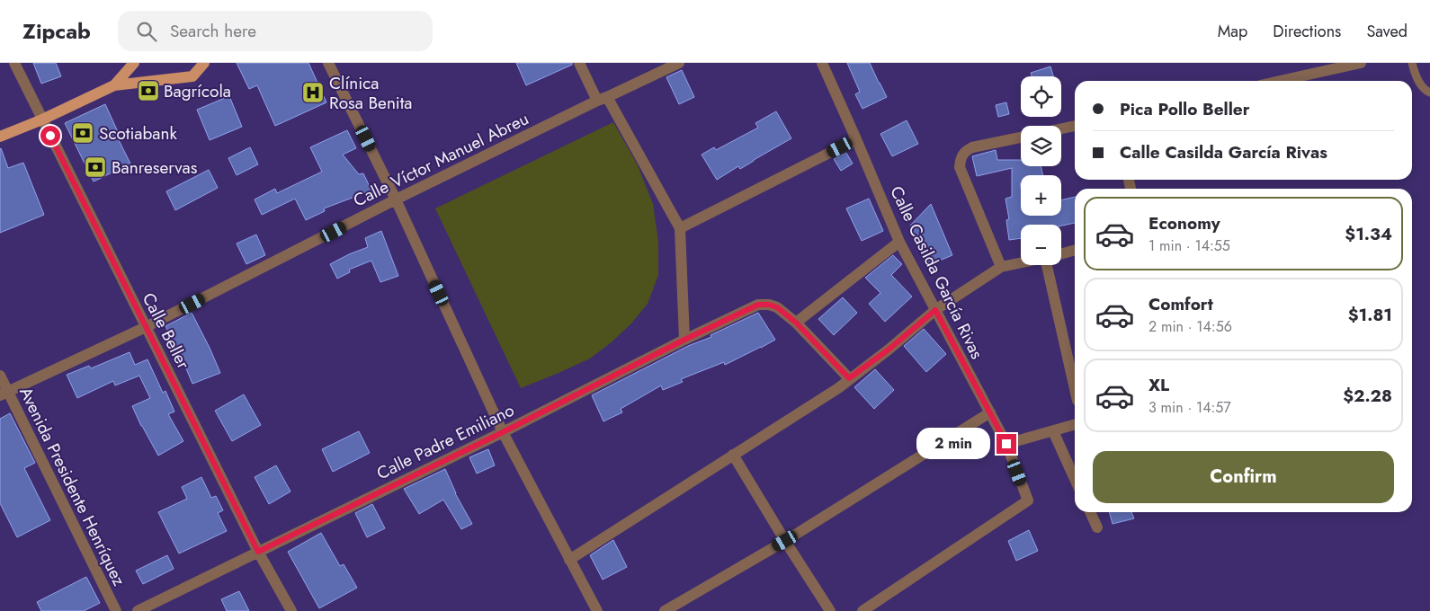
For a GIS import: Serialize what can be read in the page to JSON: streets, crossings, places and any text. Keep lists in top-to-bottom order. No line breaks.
{"streets":{"street":["Calle Víctor Manuel Abreu","Calle Casilda García Rivas","Calle Beller","Calle Padre Emiliano","Avenida Presidente Henríquez"]},"crossings":[["Calle Víctor Manuel Abreu","Calle Beller"],["Calle Víctor Manuel Abreu","Avenida Presidente Henríquez"],["Calle Beller","Calle Padre Emiliano"]],"places":{"bank":["Bagrícola","Scotiabank","Banreservas"],"hospital":["Clínica Rosa Benita"]},"page":{"header":"Zipcab","search":"Search here","nav":["Map","Directions","Saved"],"map_buttons":["+","−"],"banner":["Pica Pollo Beller","Calle Casilda García Rivas"],"list":[{"name":"Economy","note":"1 min · 14:55","value":"$1.34"},{"name":"Comfort","note":"2 min · 14:56","value":"$1.81"},{"name":"XL","note":"3 min · 14:57","value":"$2.28"}],"bubble":"2 min","buttons":"Confirm"}}
